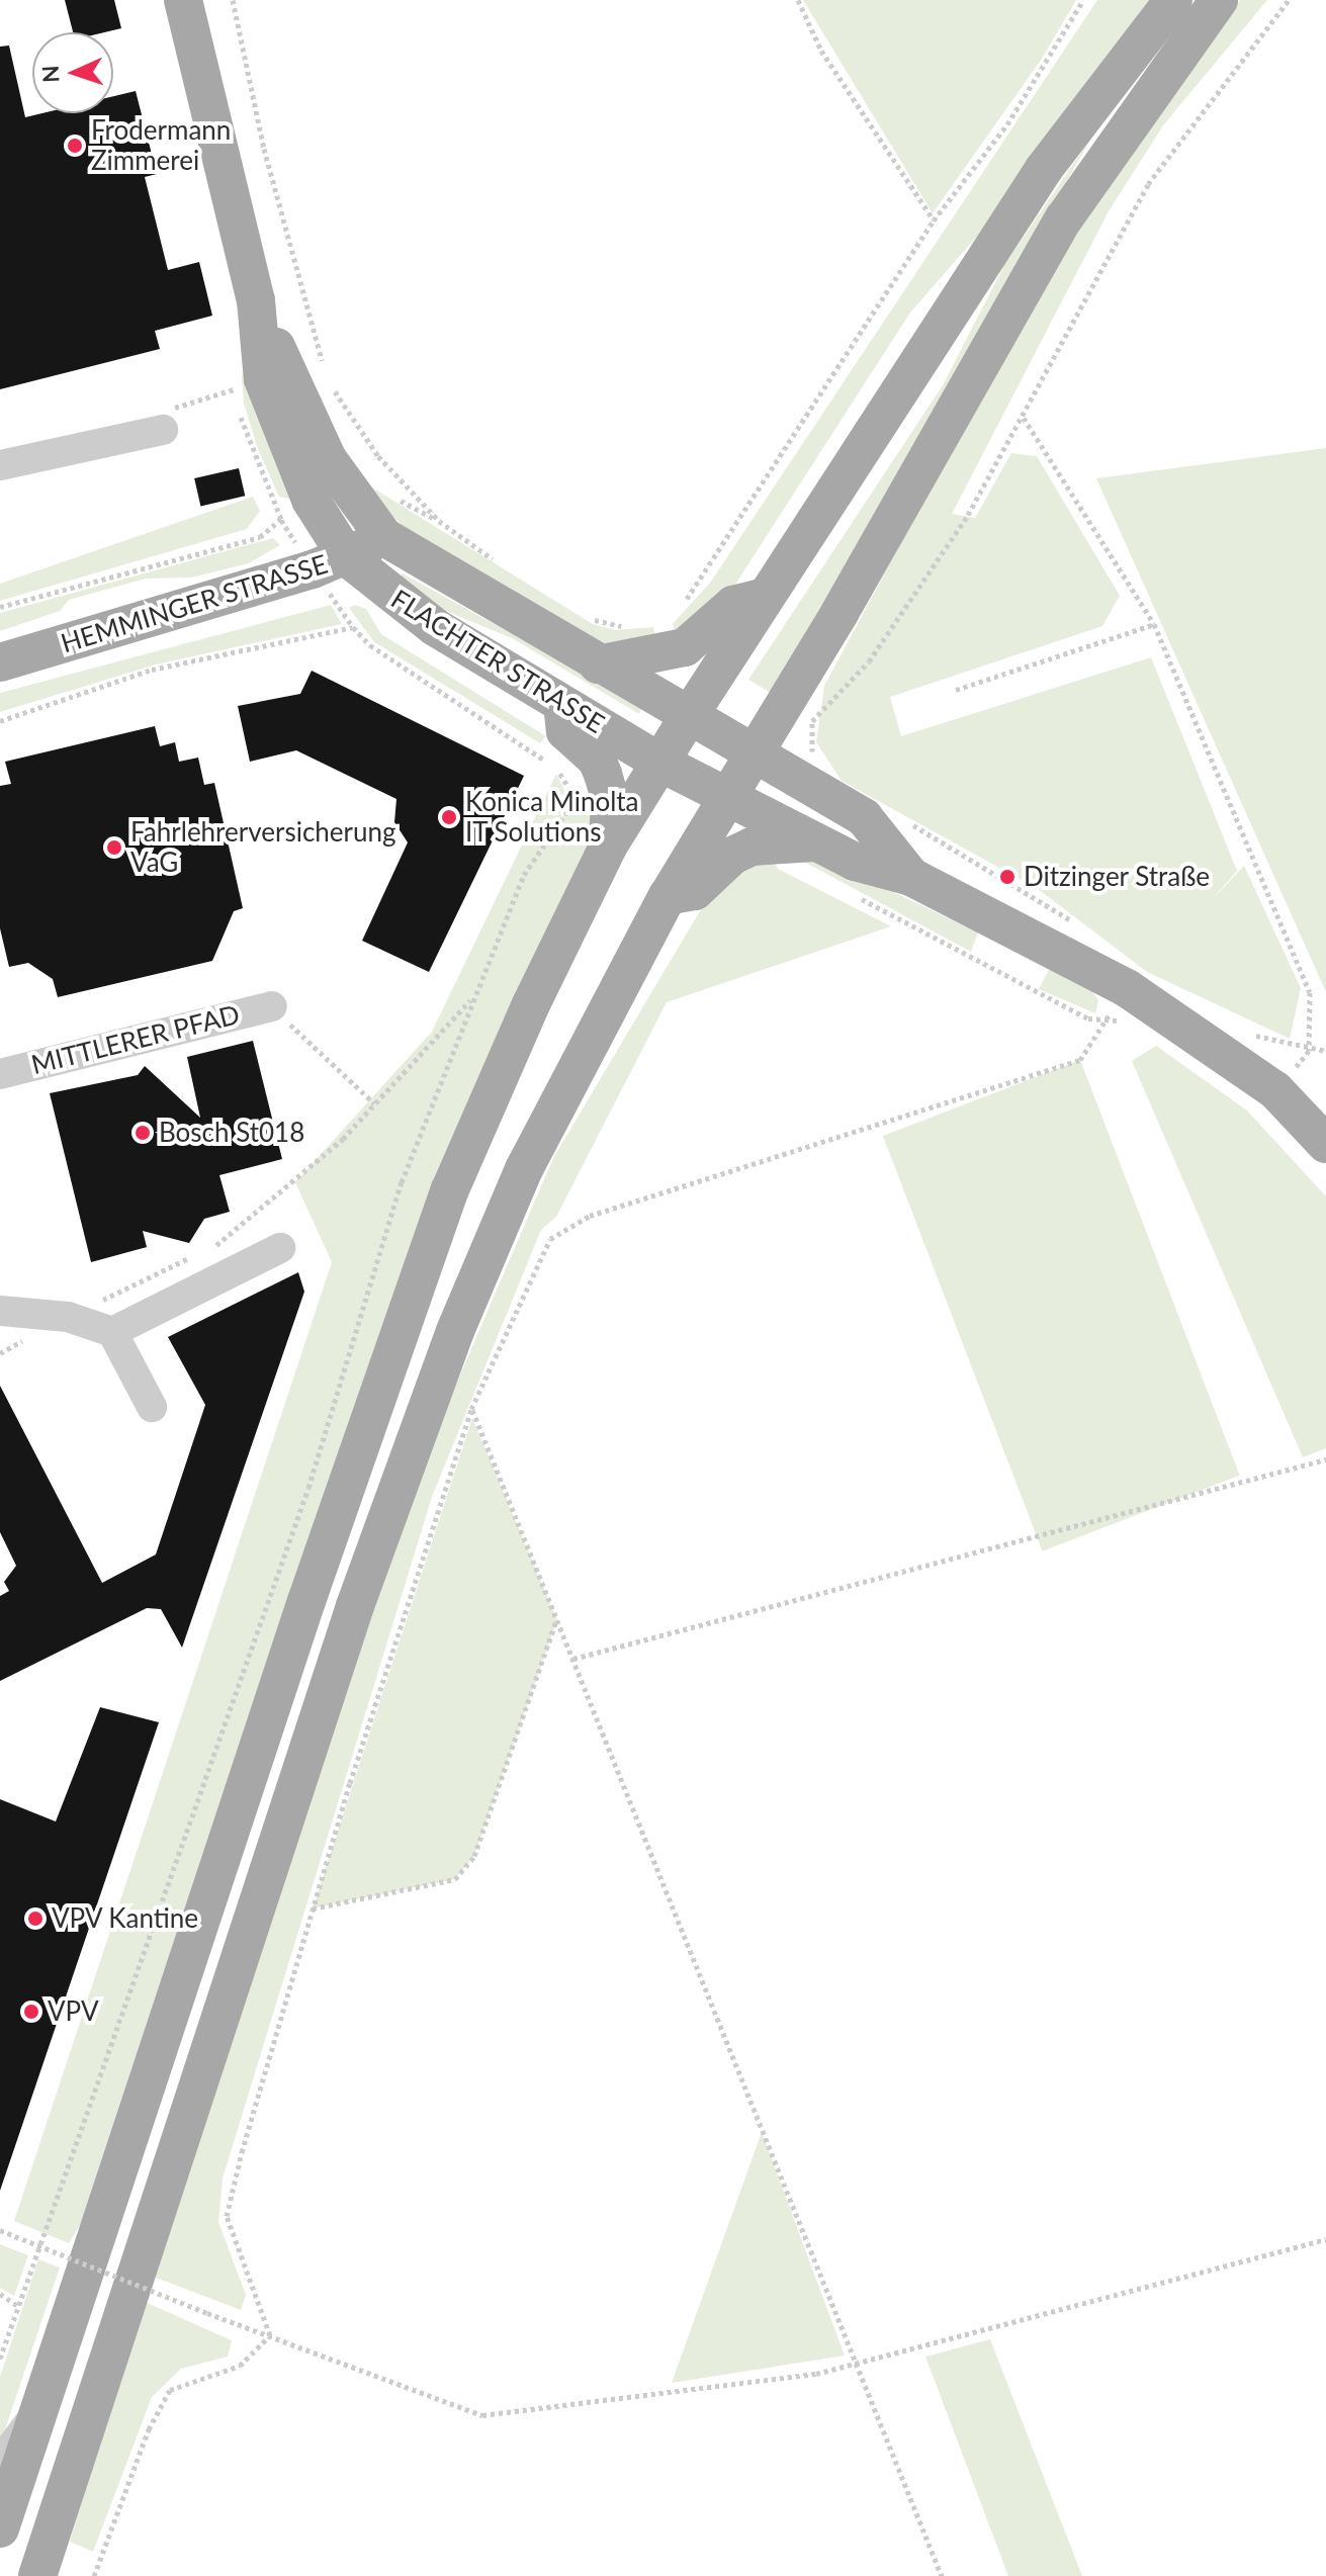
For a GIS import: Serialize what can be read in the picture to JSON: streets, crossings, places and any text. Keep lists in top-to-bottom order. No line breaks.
{"streets":{"main road":["HEMMINGER STRASSE","FLACHTER STRASSE"],"street":["MITTLERER PFAD"]},"crossings":[["HEMMINGER STRASSE","FLACHTER STRASSE"]],"places":["Frodermann Zimmerei","Konica Minolta IT Solutions","Fahrlehrerversicherung VaG","Ditzinger Straße","Bosch St018","VPV Kantine","VPV"],"north":"left"}
